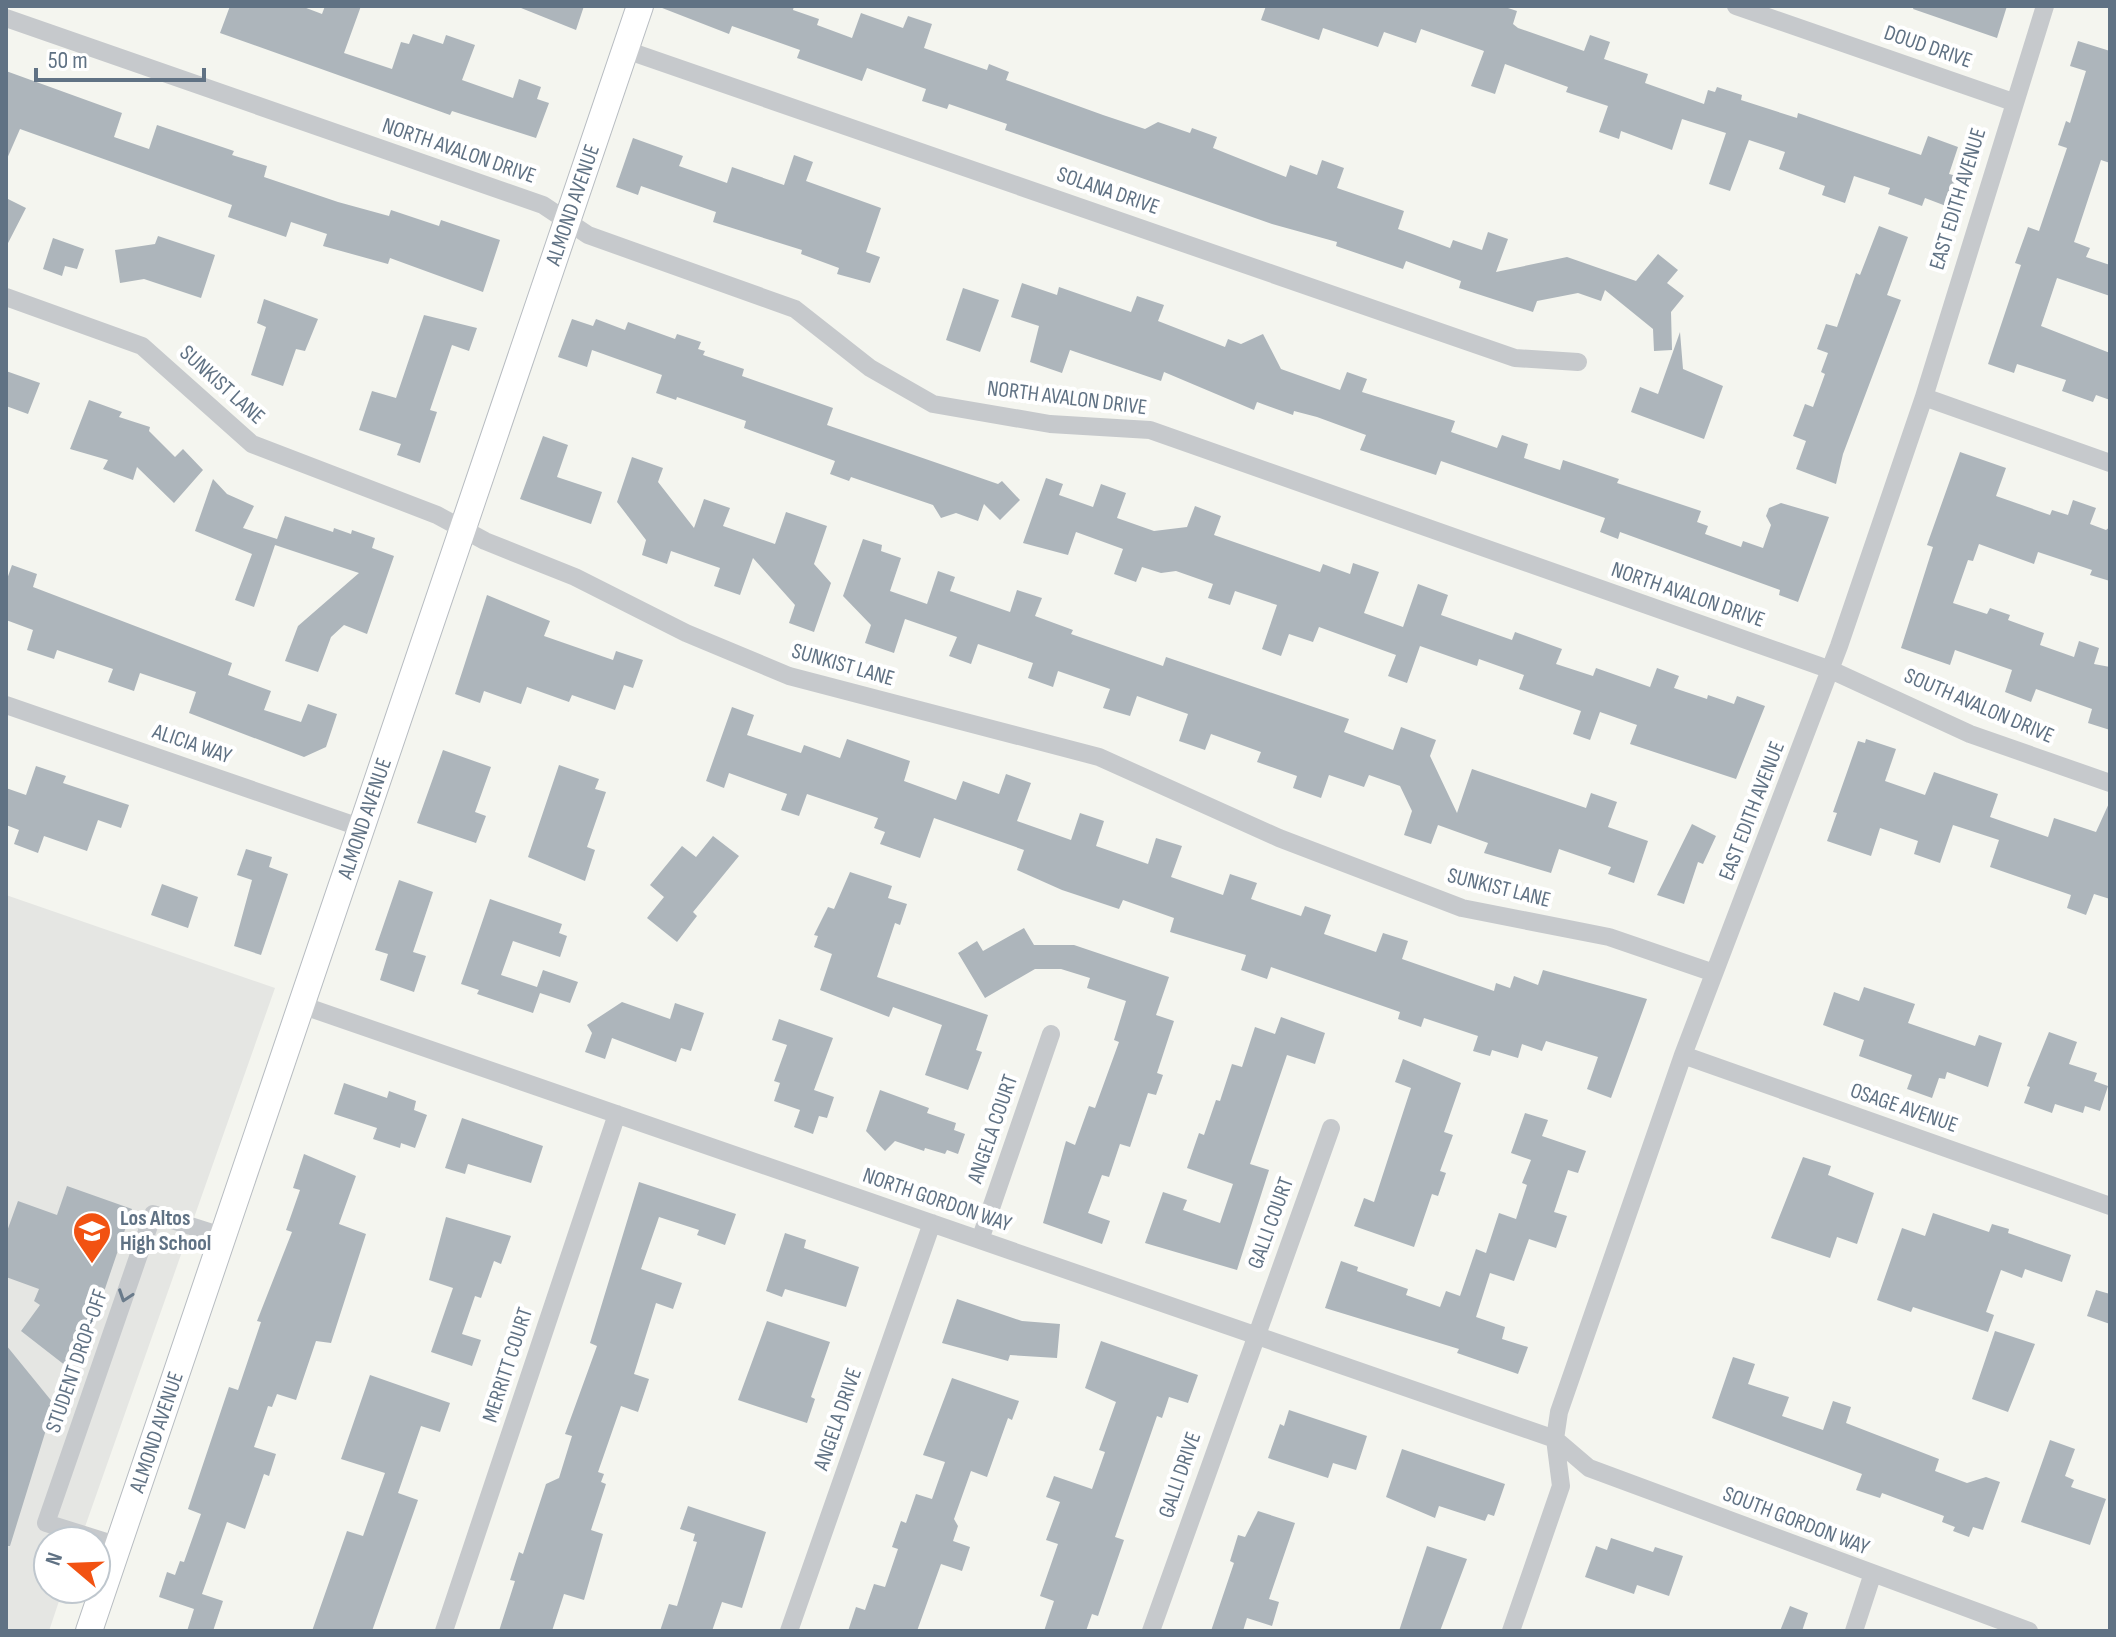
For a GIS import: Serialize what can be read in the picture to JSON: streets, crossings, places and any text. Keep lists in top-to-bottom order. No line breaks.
{"streets":{"street":["DOUD DRIVE","NORTH AVALON DRIVE","SOLANA DRIVE","EAST EDITH AVENUE","ALMOND AVENUE","SUNKIST LANE","SOUTH AVALON DRIVE","ALICIA WAY","OSAGE AVENUE","ANGELA COURT","NORTH GORDON WAY","GALLI COURT","STUDENT DROP-OFF","MERRITT COURT","ANGELA DRIVE","GALLI DRIVE","SOUTH GORDON WAY"]},"crossings":[["DOUD DRIVE","EAST EDITH AVENUE"],["NORTH AVALON DRIVE","EAST EDITH AVENUE"],["NORTH AVALON DRIVE","ALMOND AVENUE"],["NORTH AVALON DRIVE","SOUTH AVALON DRIVE"],["SOLANA DRIVE","ALMOND AVENUE"],["EAST EDITH AVENUE","SUNKIST LANE"],["EAST EDITH AVENUE","SOUTH AVALON DRIVE"],["EAST EDITH AVENUE","OSAGE AVENUE"],["EAST EDITH AVENUE","NORTH GORDON WAY"],["EAST EDITH AVENUE","SOUTH GORDON WAY"],["ALMOND AVENUE","SUNKIST LANE"],["ALMOND AVENUE","ALICIA WAY"],["ALMOND AVENUE","NORTH GORDON WAY"],["ALMOND AVENUE","STUDENT DROP-OFF"],["ANGELA COURT","NORTH GORDON WAY"],["NORTH GORDON WAY","GALLI COURT"],["NORTH GORDON WAY","MERRITT COURT"],["NORTH GORDON WAY","ANGELA DRIVE"],["NORTH GORDON WAY","GALLI DRIVE"],["NORTH GORDON WAY","SOUTH GORDON WAY"],["GALLI COURT","GALLI DRIVE"]],"places":{"school or university":["Los Altos High School"]},"scale_bar":"50 m","north":"left"}
